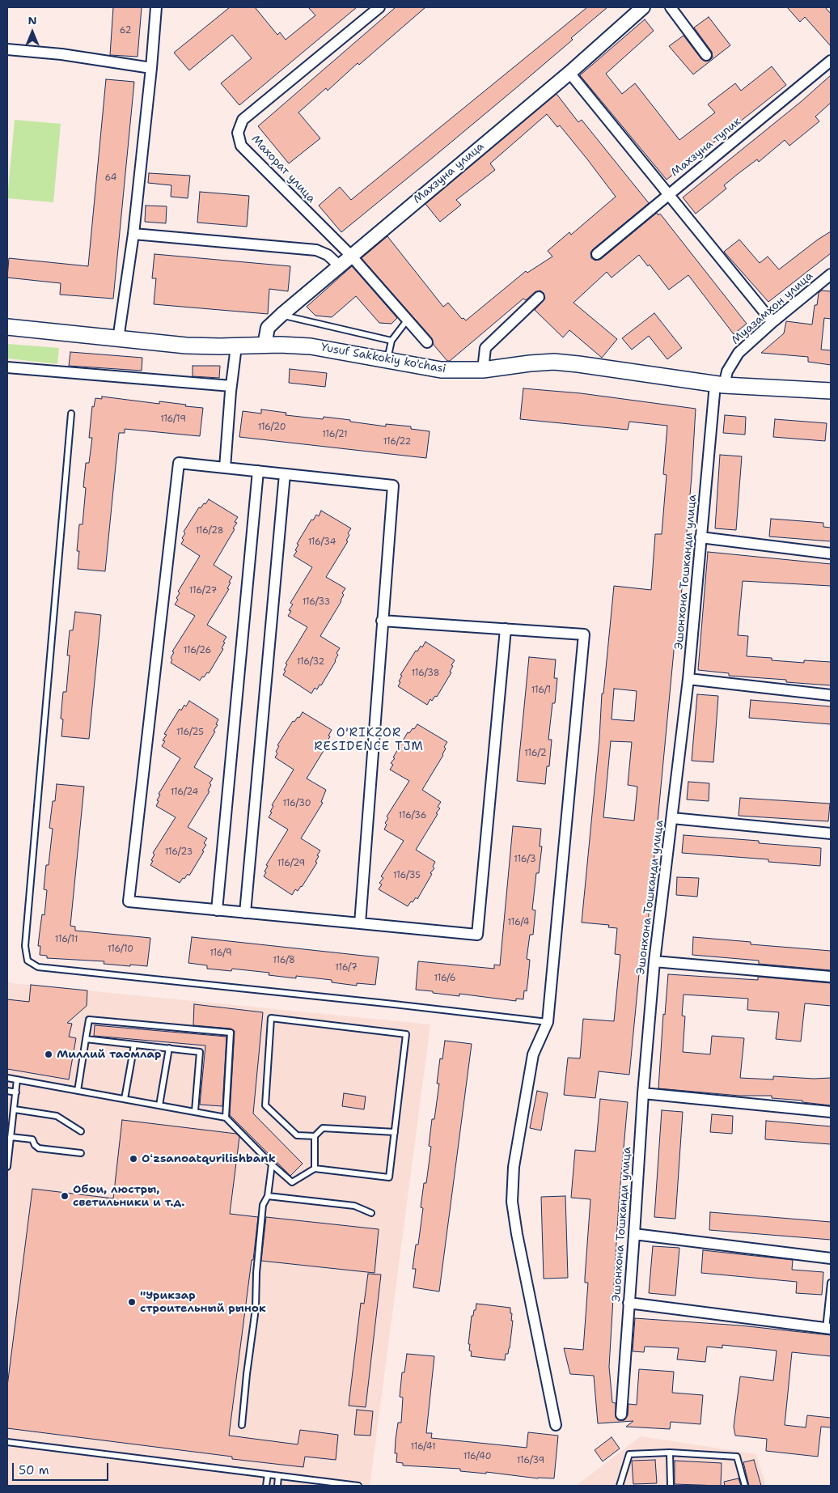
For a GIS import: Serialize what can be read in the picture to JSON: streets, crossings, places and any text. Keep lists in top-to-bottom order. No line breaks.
{"streets":{"main road":["Yusuf Sakkokiy ko'chasi"],"street":["Махзуна тупик","Махорат улица","Махзуна улица","Муазамхон улица","Эшонхона Тошканди улица"]},"crossings":[["Махорат улица","Махзуна улица"],["Махзуна улица","Yusuf Sakkokiy ko'chasi"],["Муазамхон улица","Yusuf Sakkokiy ko'chasi"],["Муазамхон улица","Эшонхона Тошканди улица"],["Yusuf Sakkokiy ko'chasi","Эшонхона Тошканди улица"]],"districts":["O'RIKZOR RESIDENCE TJM"],"places":["Миллий таомлар","Oʻzsanoatqurilishbank","Обои, люстры, светильники и т.д.","\"Урикзар строительный рынок"],"house_numbers":["62","64","116/19","116/20","116/21","116/22","116/28","116/34","116/27","116/33","116/26","116/32","116/38","116/1","116/25","116/2","116/24","116/30","116/36","116/23","116/3","116/29","116/35","116/4","116/11","116/10","116/9","116/8","116/7","116/6","116/41","116/40","116/39"],"scale_bar":"50 m","north":"top"}
